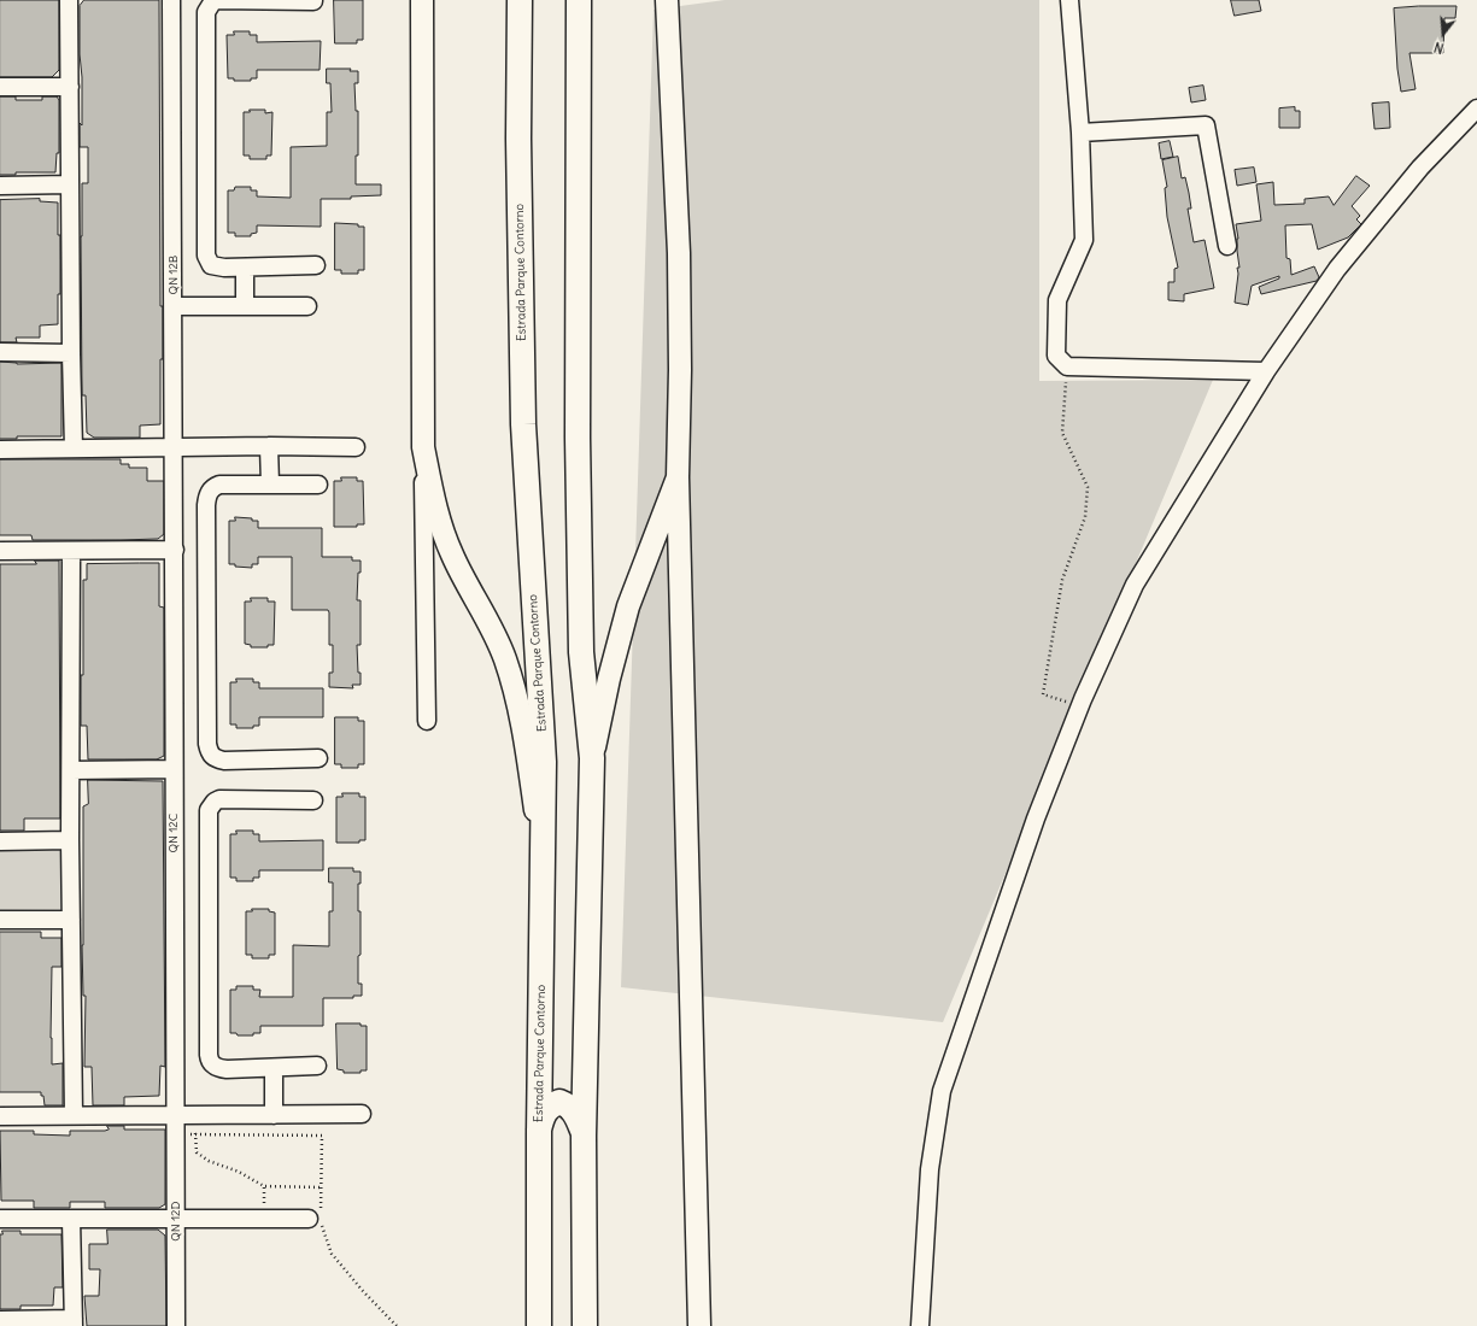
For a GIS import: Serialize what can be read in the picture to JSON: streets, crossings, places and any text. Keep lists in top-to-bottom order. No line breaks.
{"streets":{"highway":["Estrada Parque Contorno"],"street":["QN 12B","QN 12C","QN 12D"]},"crossings":[["QN 12B","QN 12C"],["QN 12C","QN 12D"]],"north":"bottom"}
